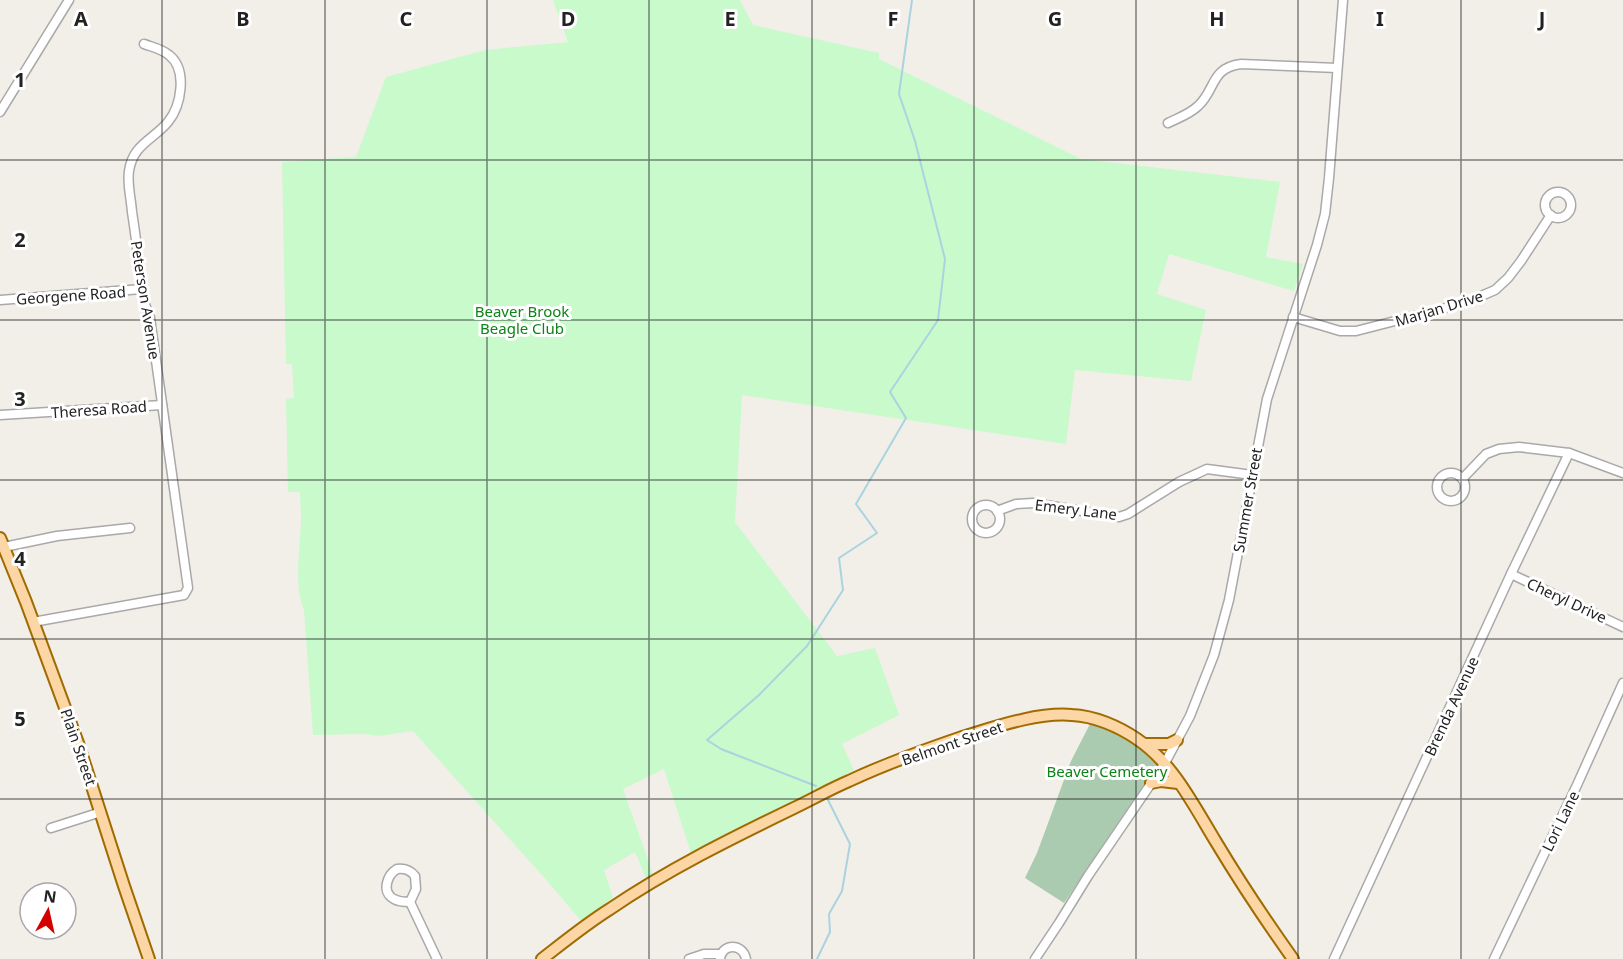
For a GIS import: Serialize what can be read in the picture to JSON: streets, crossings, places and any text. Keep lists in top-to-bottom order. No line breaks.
{"streets":{"main road":["Belmont Street","Plain Street"],"street":["Georgene Road","Peterson Avenue","Marjan Drive","Theresa Road","Summer Street","Emery Lane","Cheryl Drive","Brenda Avenue","Lori Lane"]},"crossings":[["Georgene Road","Peterson Avenue"],["Peterson Avenue","Theresa Road"],["Peterson Avenue","Plain Street"],["Marjan Drive","Summer Street"],["Summer Street","Emery Lane"],["Summer Street","Belmont Street"],["Cheryl Drive","Brenda Avenue"]],"parks":["Beaver Brook Beagle Club","Beaver Cemetery"],"north":"top","grid":{"columns":["A","B","C","D","E","F","G","H","I","J"],"rows":["1","2","3","4","5"]}}
